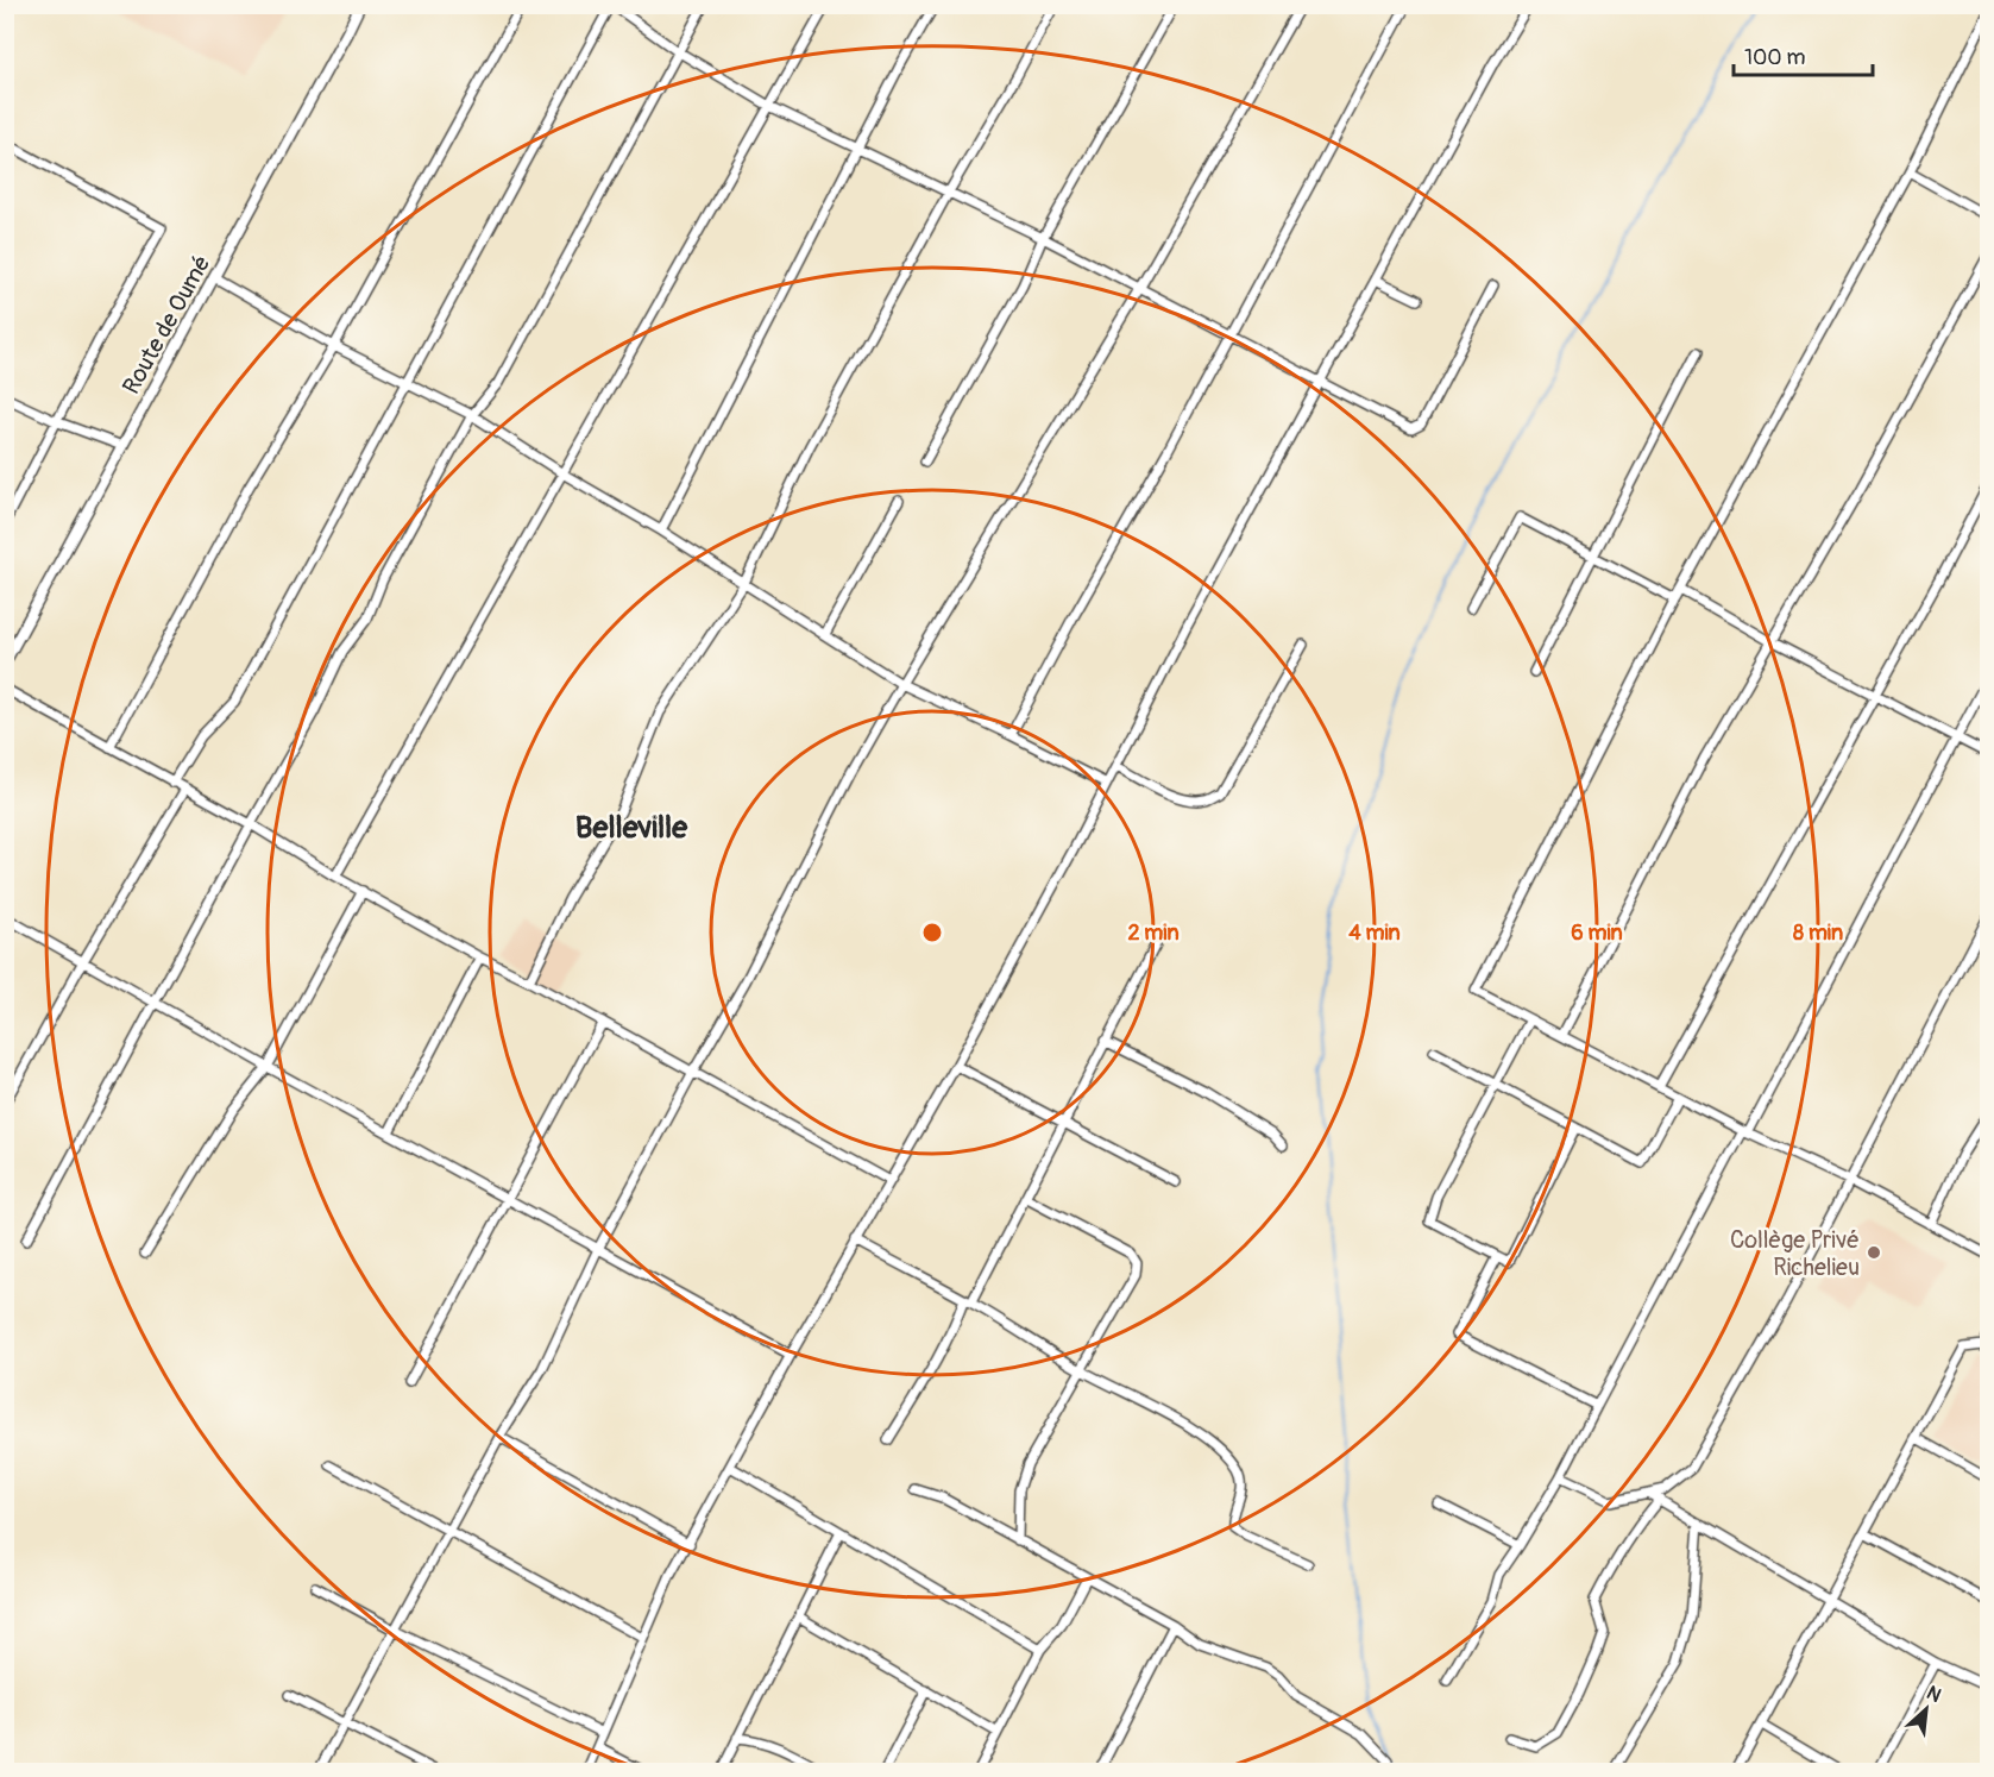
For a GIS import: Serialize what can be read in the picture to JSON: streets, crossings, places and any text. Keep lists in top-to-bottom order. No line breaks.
{"streets":{"street":["Route de Oumé"]},"districts":["Belleville"],"places":["Collège Privé Richelieu"],"scale_bar":"100 m","north":"top right","rings":["2 min","4 min","6 min","8 min"]}
